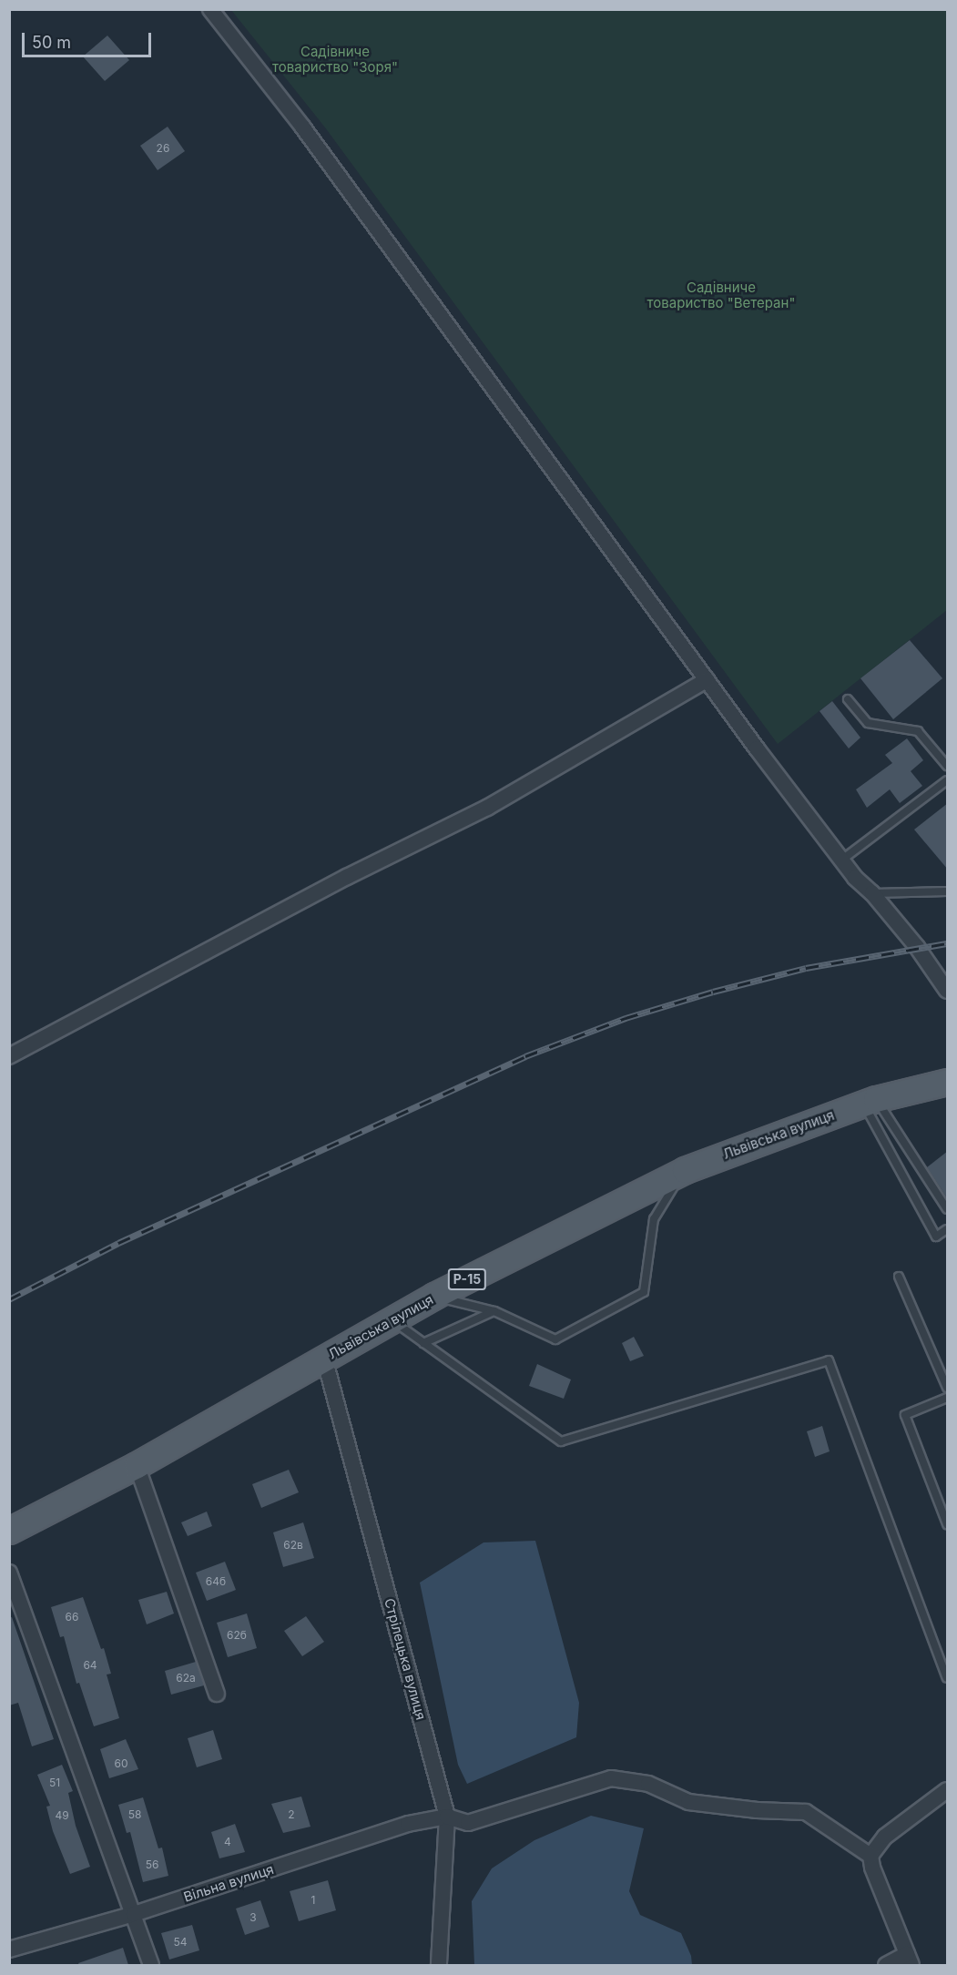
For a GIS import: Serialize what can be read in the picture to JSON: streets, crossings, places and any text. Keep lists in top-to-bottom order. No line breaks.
{"streets":{"main road":["Львівська вулиця","Р-15"],"street":["Стрілецька вулиця","Вільна вулиця"]},"crossings":[["Львівська вулиця","Стрілецька вулиця"],["Стрілецька вулиця","Вільна вулиця"]],"parks":["Садівниче товариство \"Зоря\"","Садівниче товариство \"Ветеран\""],"house_numbers":["26","62в","64б","66","62б","64","62а","60","51","58","2","49","4","56","1","3","54"],"scale_bar":"50 m"}
